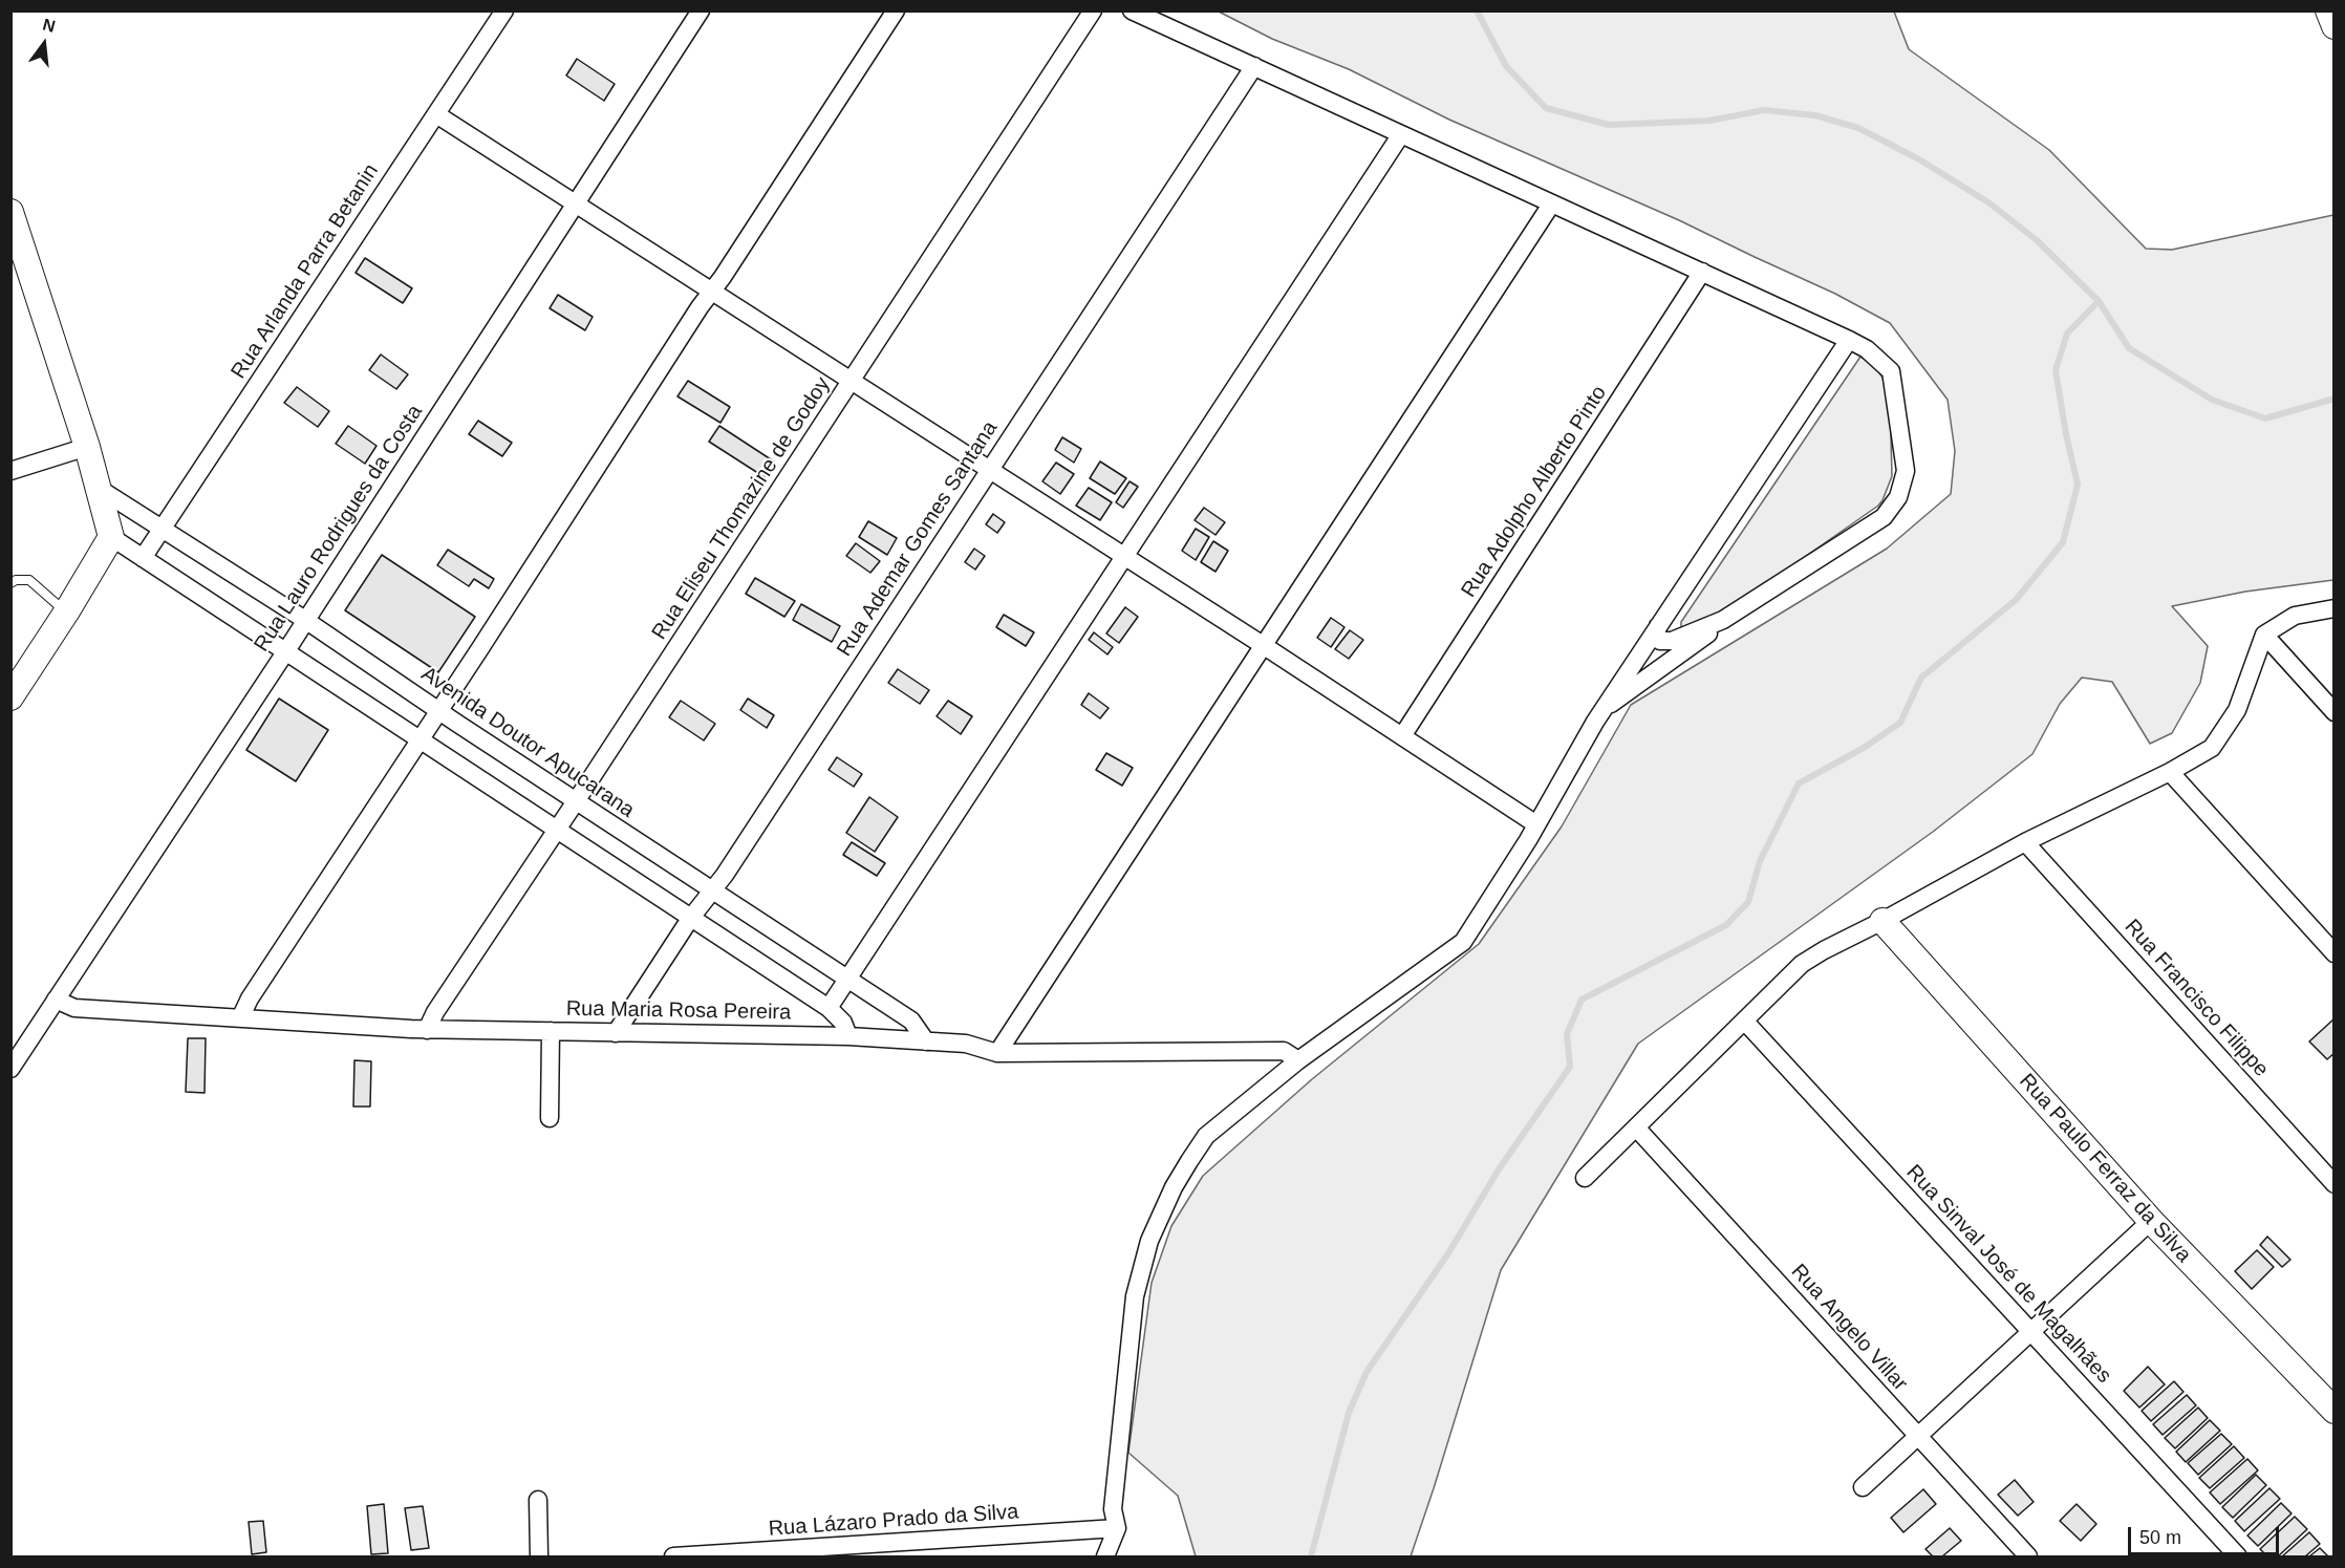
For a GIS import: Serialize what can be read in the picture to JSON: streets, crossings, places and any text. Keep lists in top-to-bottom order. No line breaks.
{"streets":{"street":["Rua Arlanda Parra Betanin","Rua Adolpho Alberto Pinto","Rua Eliseu Thomazine de Godoy","Rua Lauro Rodrigues da Costa","Rua Ademar Gomes Santana","Avenida Doutor Apucarana","Rua Francisco Filippe","Rua Maria Rosa Pereira","Rua Paulo Ferraz da Silva","Rua Sinval José de Magalhães","Rua Angelo Villar","Rua Lázaro Prado da Silva"]},"crossings":[["Rua Arlanda Parra Betanin","Avenida Doutor Apucarana"],["Rua Eliseu Thomazine de Godoy","Avenida Doutor Apucarana"],["Rua Eliseu Thomazine de Godoy","Rua Maria Rosa Pereira"],["Rua Lauro Rodrigues da Costa","Avenida Doutor Apucarana"],["Rua Lauro Rodrigues da Costa","Rua Maria Rosa Pereira"],["Rua Ademar Gomes Santana","Avenida Doutor Apucarana"],["Rua Ademar Gomes Santana","Rua Maria Rosa Pereira"],["Avenida Doutor Apucarana","Rua Maria Rosa Pereira"]],"scale_bar":"50 m","north":"top"}
